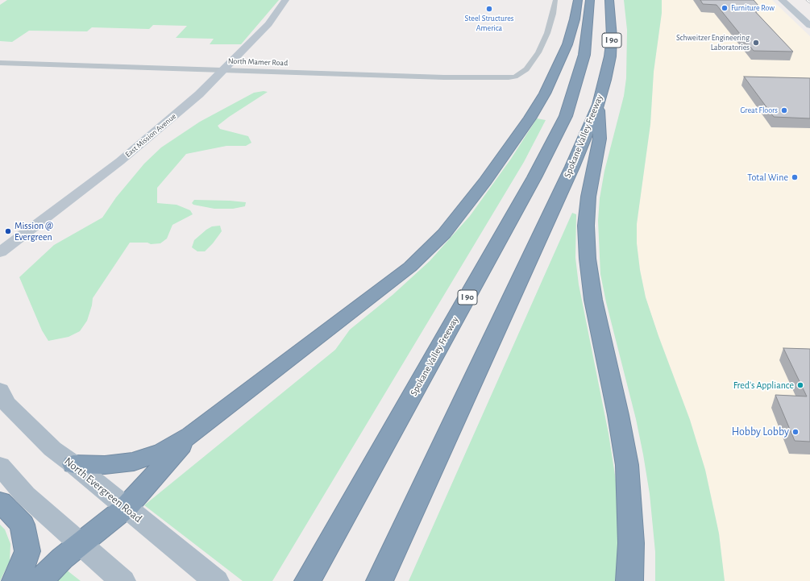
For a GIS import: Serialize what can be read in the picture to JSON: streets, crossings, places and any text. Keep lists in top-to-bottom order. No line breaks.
{"streets":{"highway":["I 90","Spokane Valley Freeway"],"main road":["North Evergreen Road"],"street":["North Mamer Road","East Mission Avenue"]},"crossings":[["North Mamer Road","East Mission Avenue"]],"places":["Furniture Row","Steel Structures America","Schweitzer Engineering Laboratories","Great Floors","Total Wine","Mission @ Evergreen","Fred's Appliance","Hobby Lobby"]}
